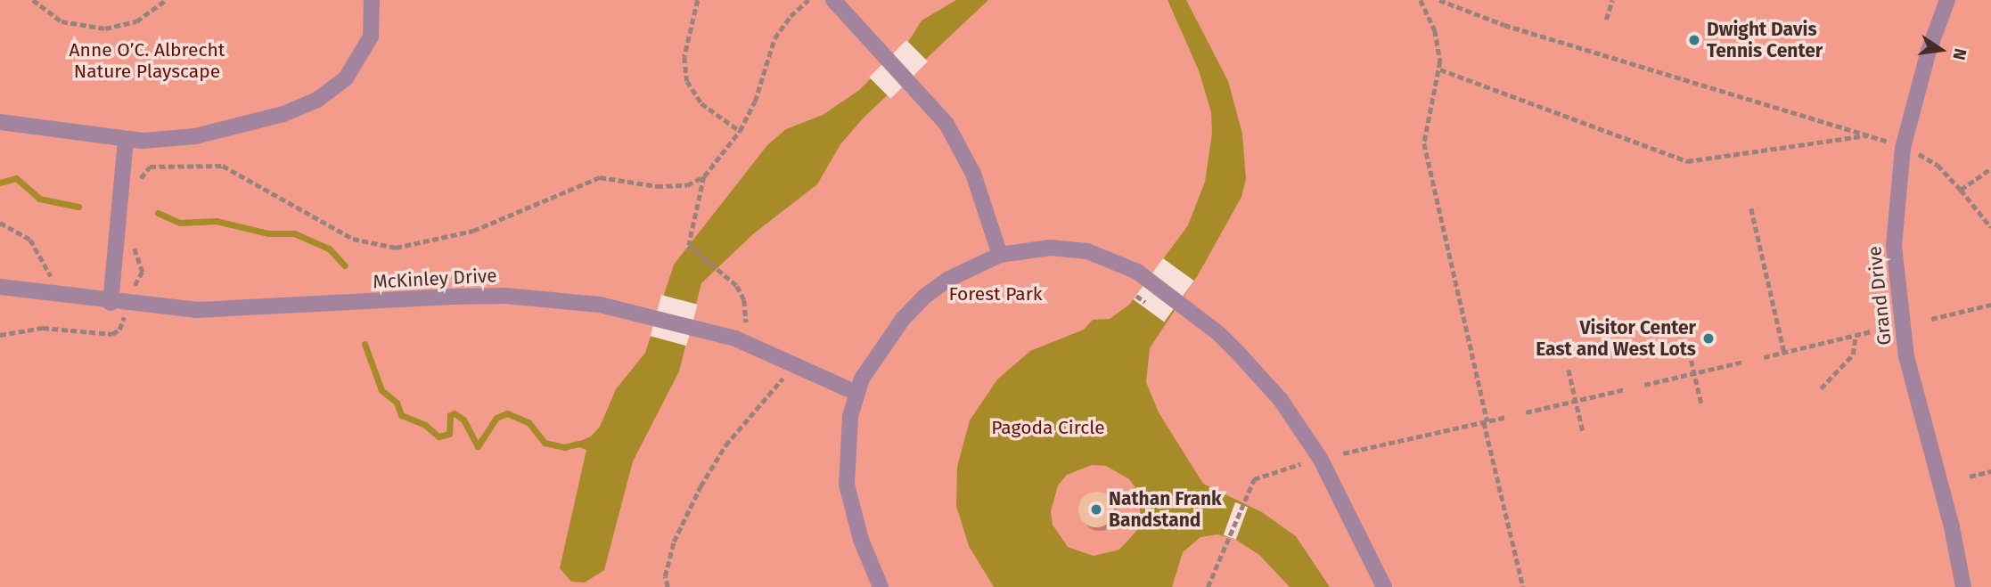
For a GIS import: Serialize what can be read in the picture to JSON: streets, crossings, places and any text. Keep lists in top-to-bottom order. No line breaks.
{"streets":{"street":["McKinley Drive","Grand Drive"]},"parks":["Anne O’C. Albrecht Nature Playscape","Forest Park","Pagoda Circle"],"places":["Dwight Davis Tennis Center","Visitor Center East and West Lots","Nathan Frank Bandstand"],"north":"right"}
